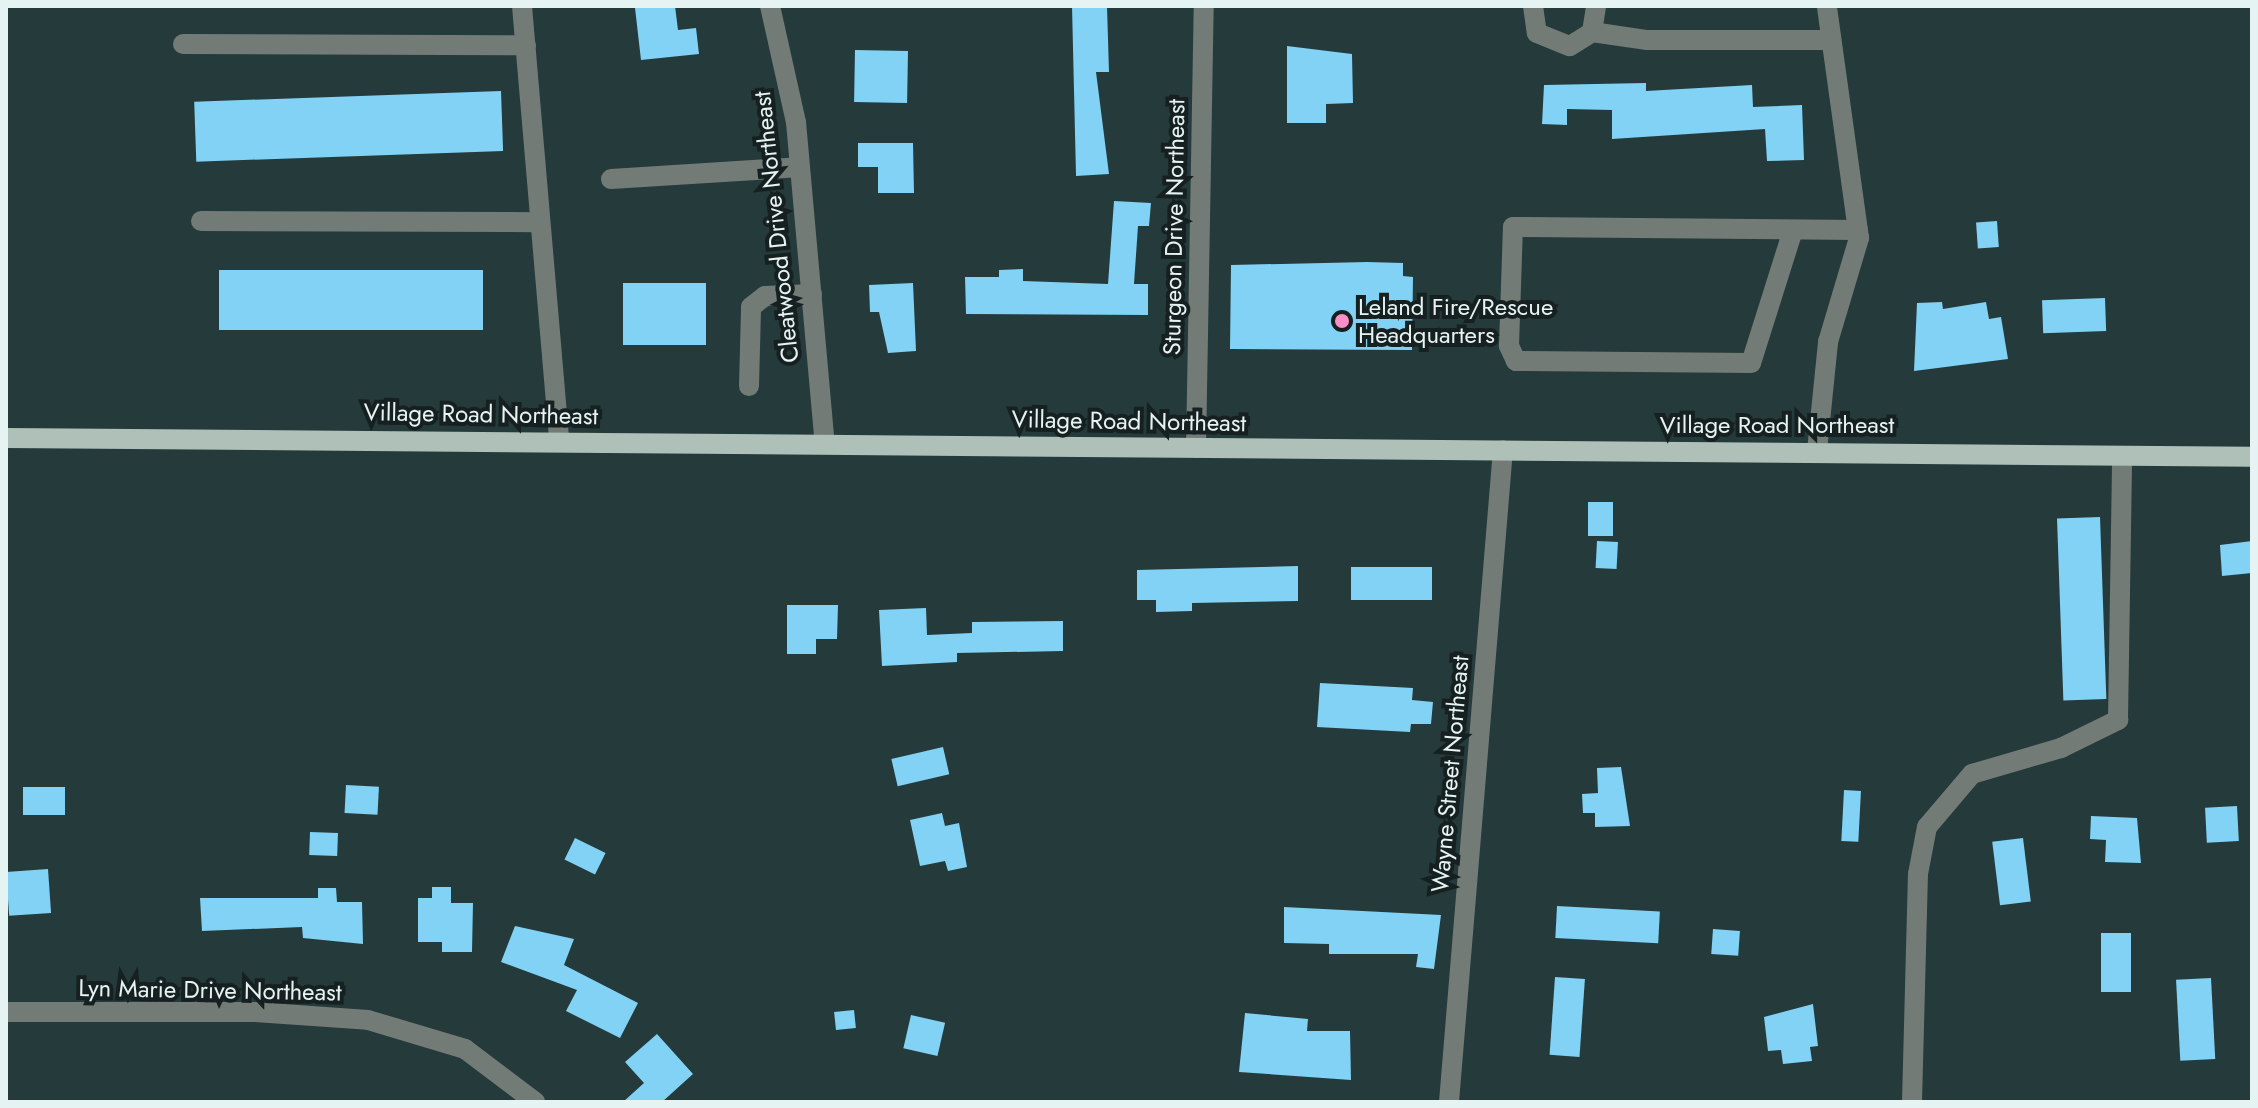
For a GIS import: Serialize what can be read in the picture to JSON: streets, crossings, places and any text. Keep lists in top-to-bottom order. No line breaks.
{"streets":{"main road":["Village Road Northeast"],"street":["Cleatwood Drive Northeast","Sturgeon Drive Northeast","Wayne Street Northeast","Lyn Marie Drive Northeast"]},"crossings":[["Cleatwood Drive Northeast","Village Road Northeast"],["Sturgeon Drive Northeast","Village Road Northeast"],["Village Road Northeast","Wayne Street Northeast"]],"places":["Leland Fire/Rescue Headquarters"]}
